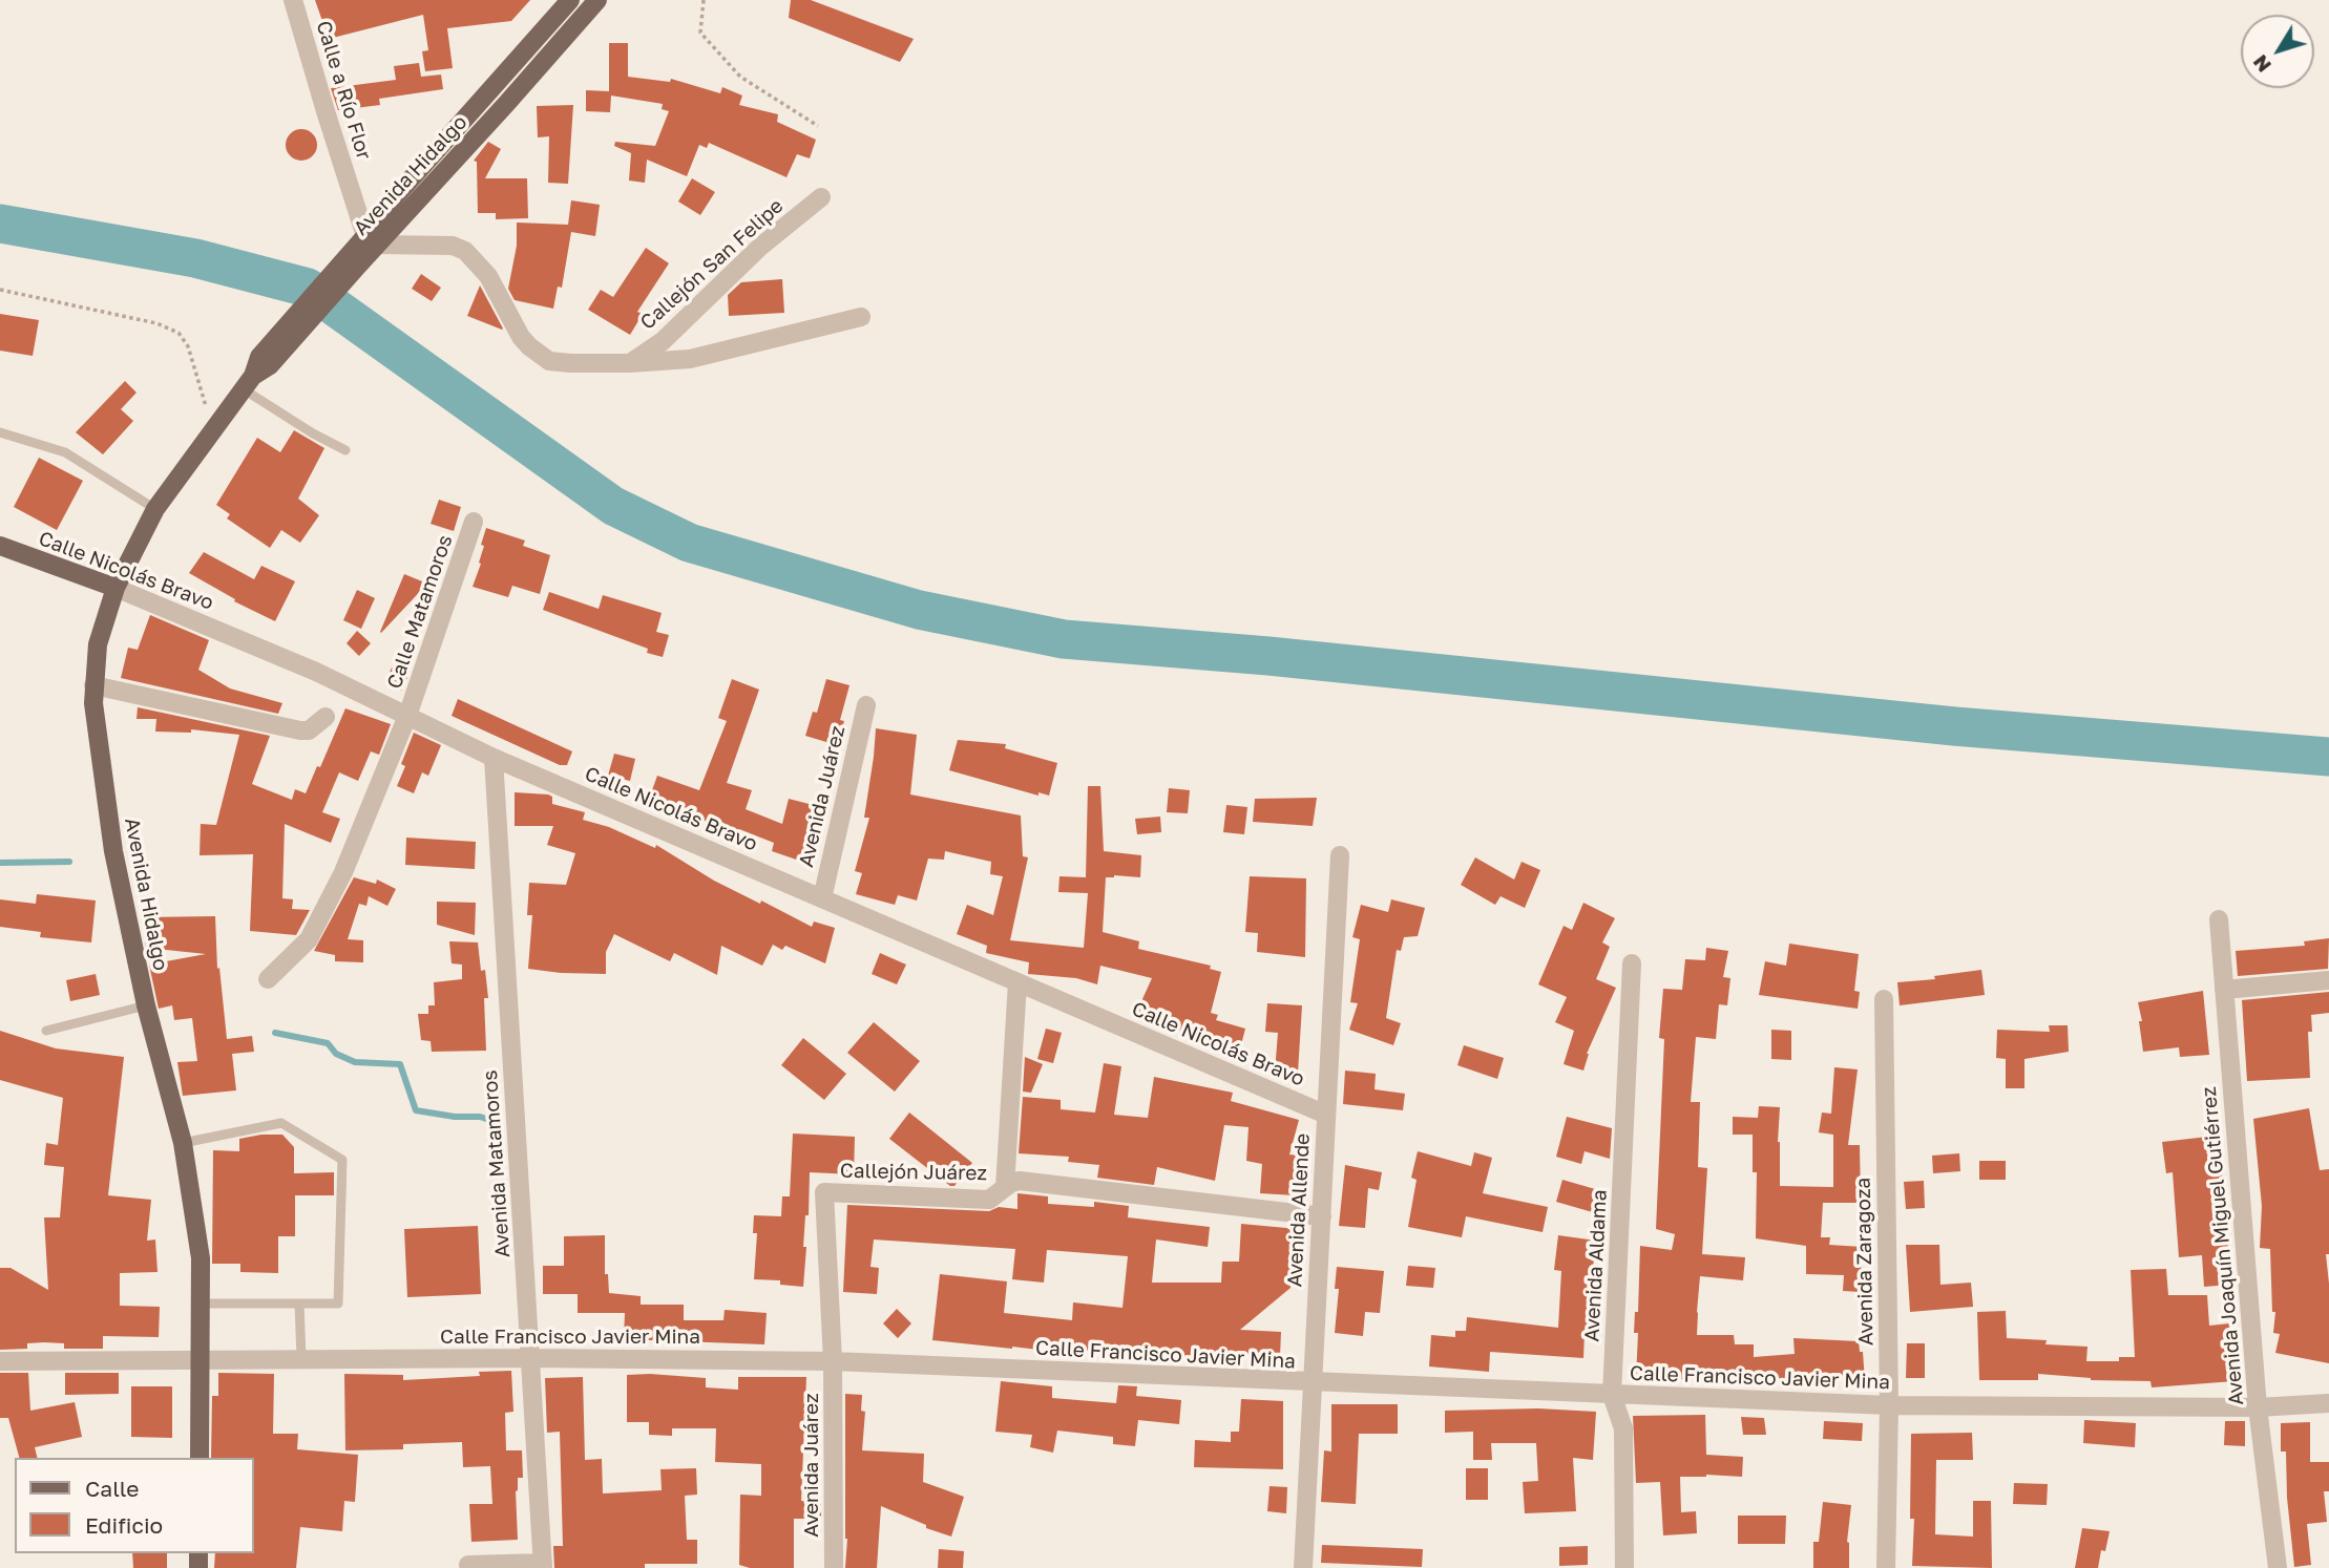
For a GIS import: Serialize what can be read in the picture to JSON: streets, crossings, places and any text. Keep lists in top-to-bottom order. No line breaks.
{"streets":{"main road":["Avenida Hidalgo","Calle Nicolás Bravo"],"street":["Calle a Río Flor","Callejón San Felipe","Calle Matamoros","Avenida Juárez","Avenida Matamoros","Callejón Juárez","Avenida Allende","Avenida Joaquín Miguel Gutiérrez","Avenida Zaragoza","Avenida Aldama","Calle Francisco Javier Mina"]},"crossings":[["Calle a Río Flor","Avenida Hidalgo"],["Avenida Hidalgo","Calle Nicolás Bravo"],["Avenida Hidalgo","Calle Francisco Javier Mina"],["Calle Nicolás Bravo","Calle Matamoros"],["Calle Nicolás Bravo","Avenida Juárez"],["Calle Nicolás Bravo","Avenida Matamoros"],["Calle Nicolás Bravo","Callejón Juárez"],["Calle Nicolás Bravo","Avenida Allende"],["Avenida Juárez","Callejón Juárez"],["Avenida Juárez","Calle Francisco Javier Mina"],["Avenida Matamoros","Calle Francisco Javier Mina"],["Callejón Juárez","Calle Francisco Javier Mina"],["Avenida Allende","Calle Francisco Javier Mina"],["Avenida Joaquín Miguel Gutiérrez","Calle Francisco Javier Mina"],["Avenida Zaragoza","Calle Francisco Javier Mina"],["Avenida Aldama","Calle Francisco Javier Mina"]],"legend":["Calle","Edificio"],"north":"bottom left"}
